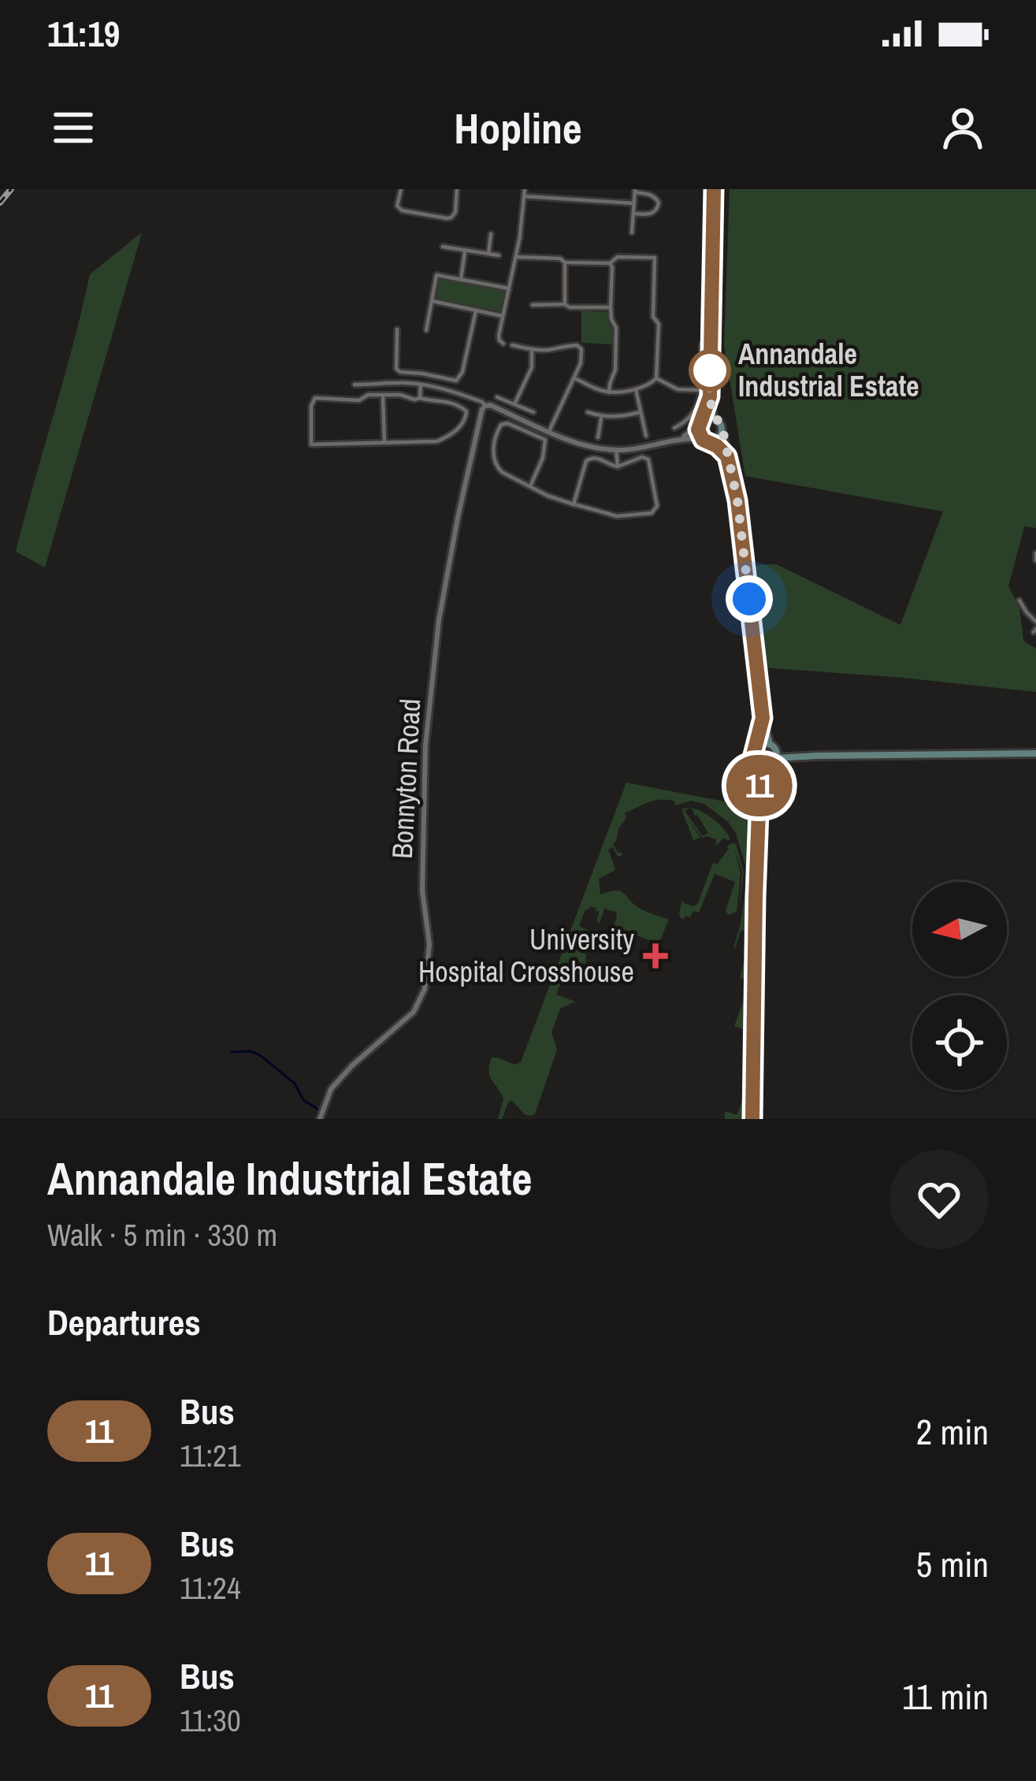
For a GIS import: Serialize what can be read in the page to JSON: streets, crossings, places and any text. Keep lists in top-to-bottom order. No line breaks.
{"streets":{"street":["Bonnyton Road"]},"places":{"other":["Annandale Industrial Estate"],"health":["University Hospital Crosshouse"]},"lines":["bus line 11"],"north":"left","page":{"status":"11:19","header":"Hopline","on_map":"11","heading":[["Annandale Industrial Estate","Walk · 5 min · 330 m"],"Departures"],"list":[{"mark":"11","name":"Bus","note":"11:21","value":"2 min"},{"mark":"11","name":"Bus","note":"11:24","value":"5 min"},{"mark":"11","name":"Bus","note":"11:30","value":"11 min"}]}}
